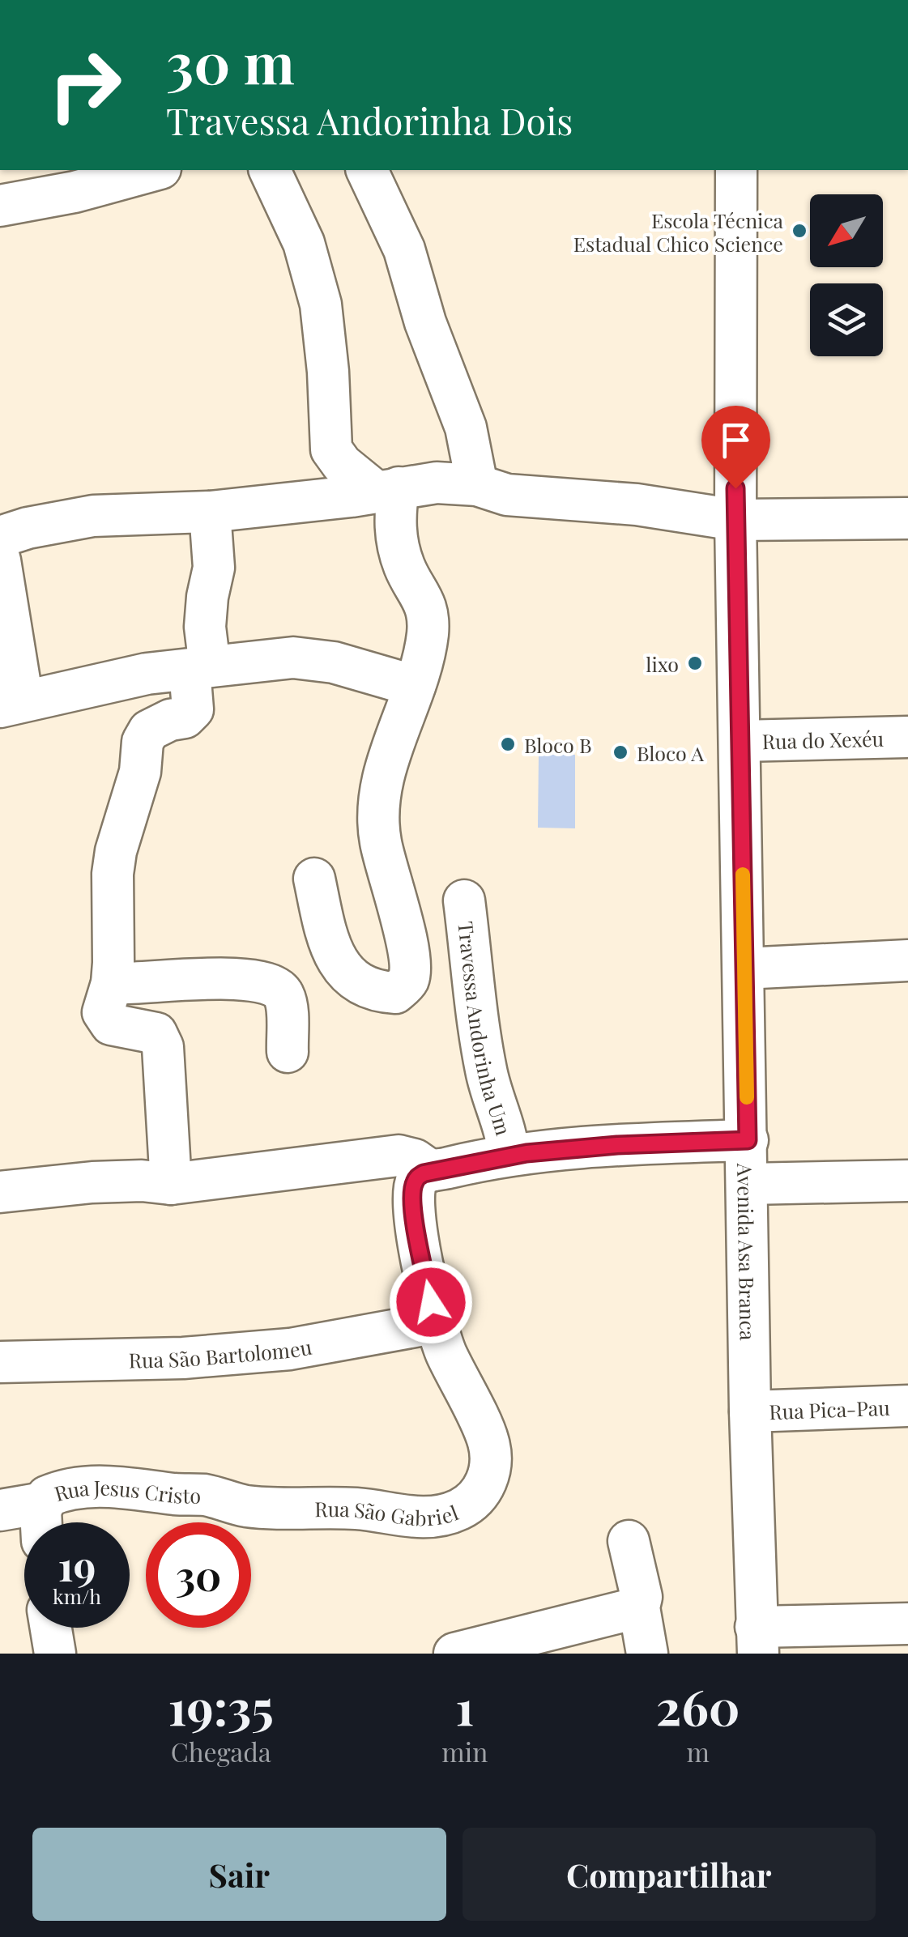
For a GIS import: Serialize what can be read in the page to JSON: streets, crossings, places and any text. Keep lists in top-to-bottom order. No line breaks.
{"streets":{"street":["Rua do Xexéu","Travessa Andorinha Um","Avenida Asa Branca","Rua São Bartolomeu","Rua Pica-Pau","Rua Jesus Cristo","Rua São Gabriel"]},"crossings":[["Rua do Xexéu","Avenida Asa Branca"],["Avenida Asa Branca","Rua Pica-Pau"],["Rua São Bartolomeu","Rua São Gabriel"],["Rua Jesus Cristo","Rua São Gabriel"]],"places":["Escola Técnica Estadual Chico Science","lixo","Bloco B","Bloco A"],"north":"bottom left","page":{"turn":["30 m","Travessa Andorinha Dois"],"speed":"19 km/h","limit":"30","eta":["19:35","Chegada","1","min","260","m"],"buttons":["Sair","Compartilhar"]}}
